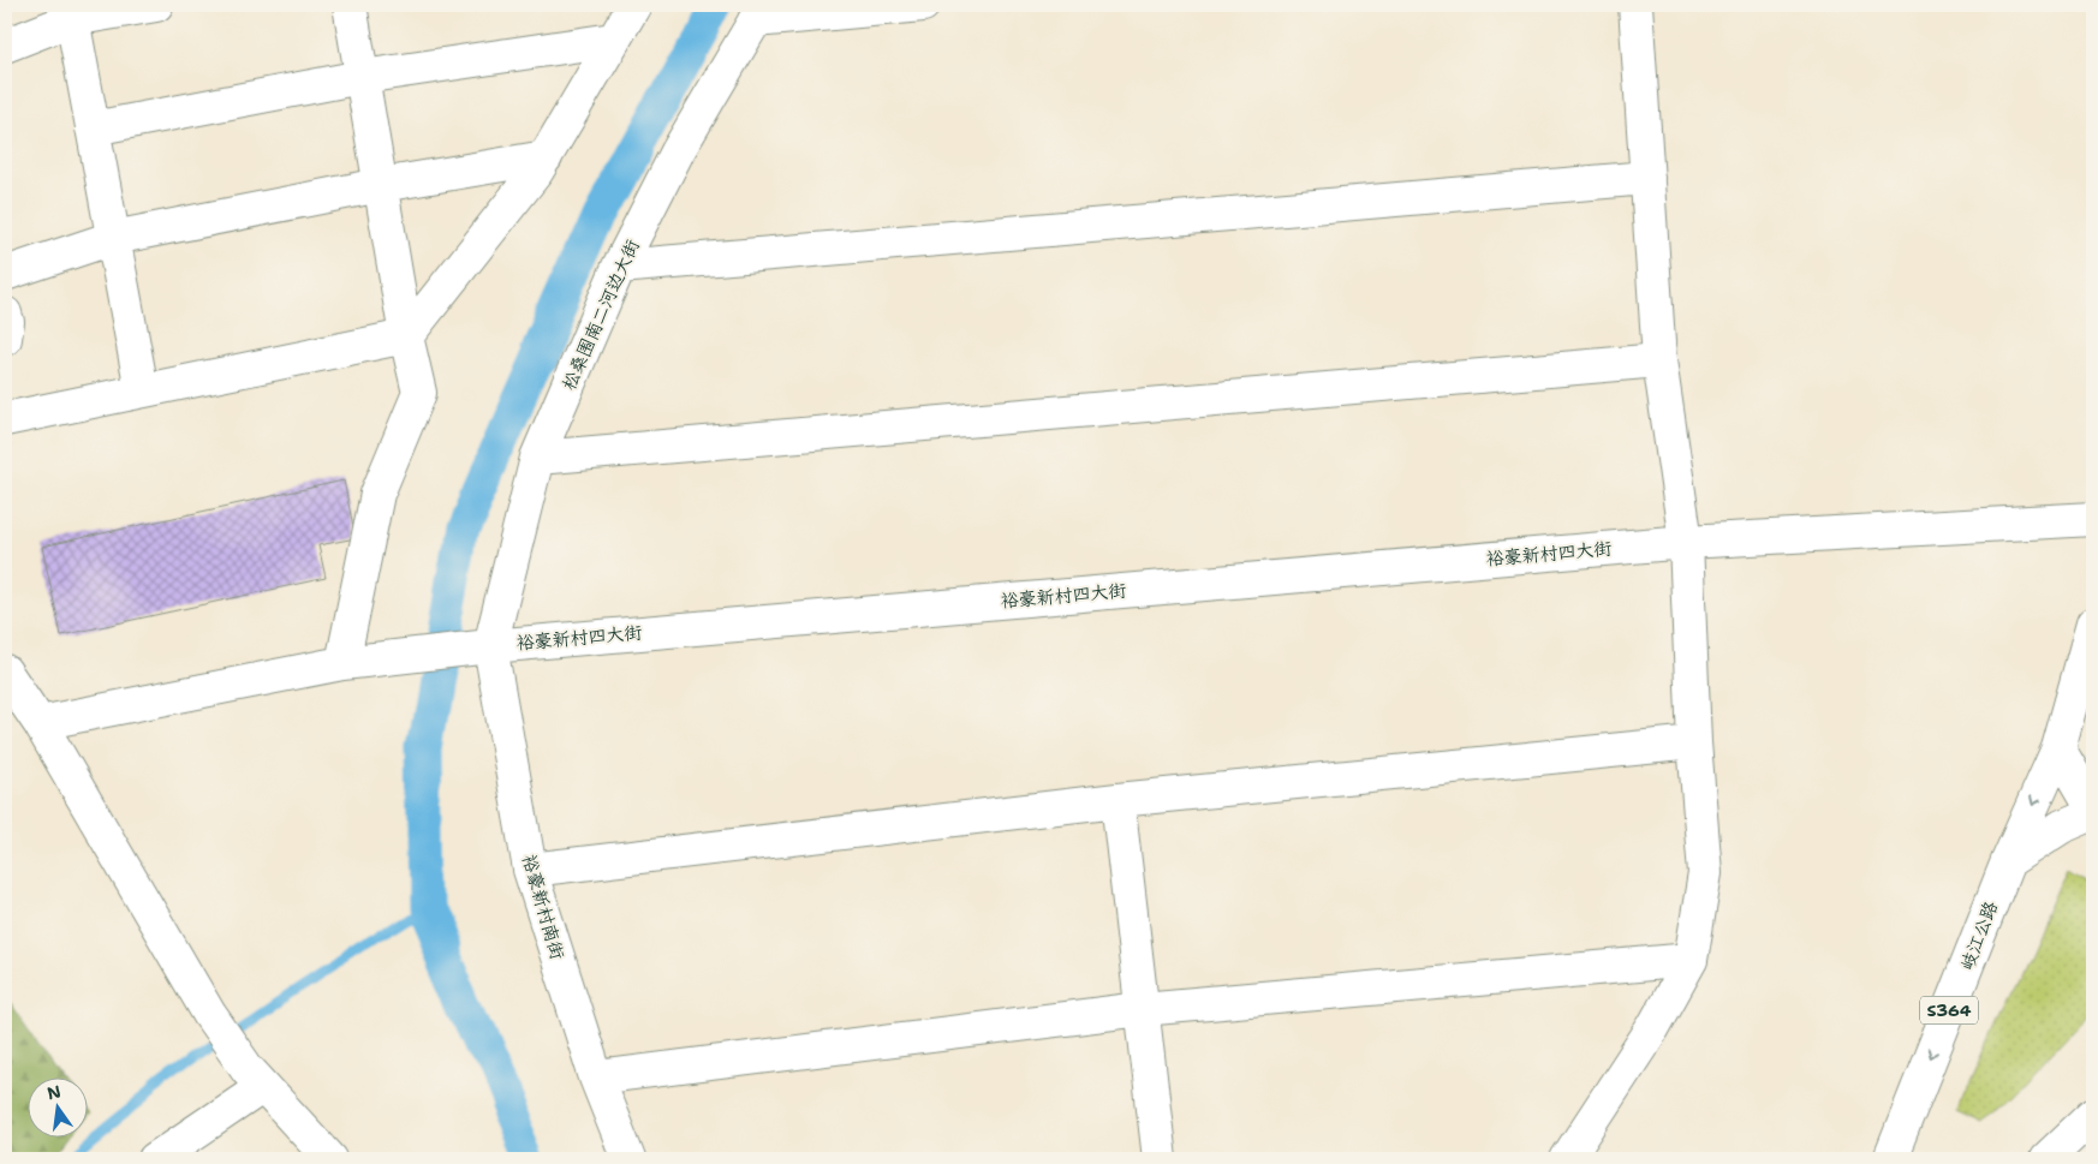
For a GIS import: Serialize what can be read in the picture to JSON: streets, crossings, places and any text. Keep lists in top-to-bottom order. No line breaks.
{"streets":{"street":["松桑围南二河边大街","裕豪新村四大街","裕豪新村南街","岐江公路","S364"]},"crossings":[["松桑围南二河边大街","裕豪新村四大街"],["松桑围南二河边大街","裕豪新村南街"],["裕豪新村四大街","裕豪新村南街"]],"north":"top"}
